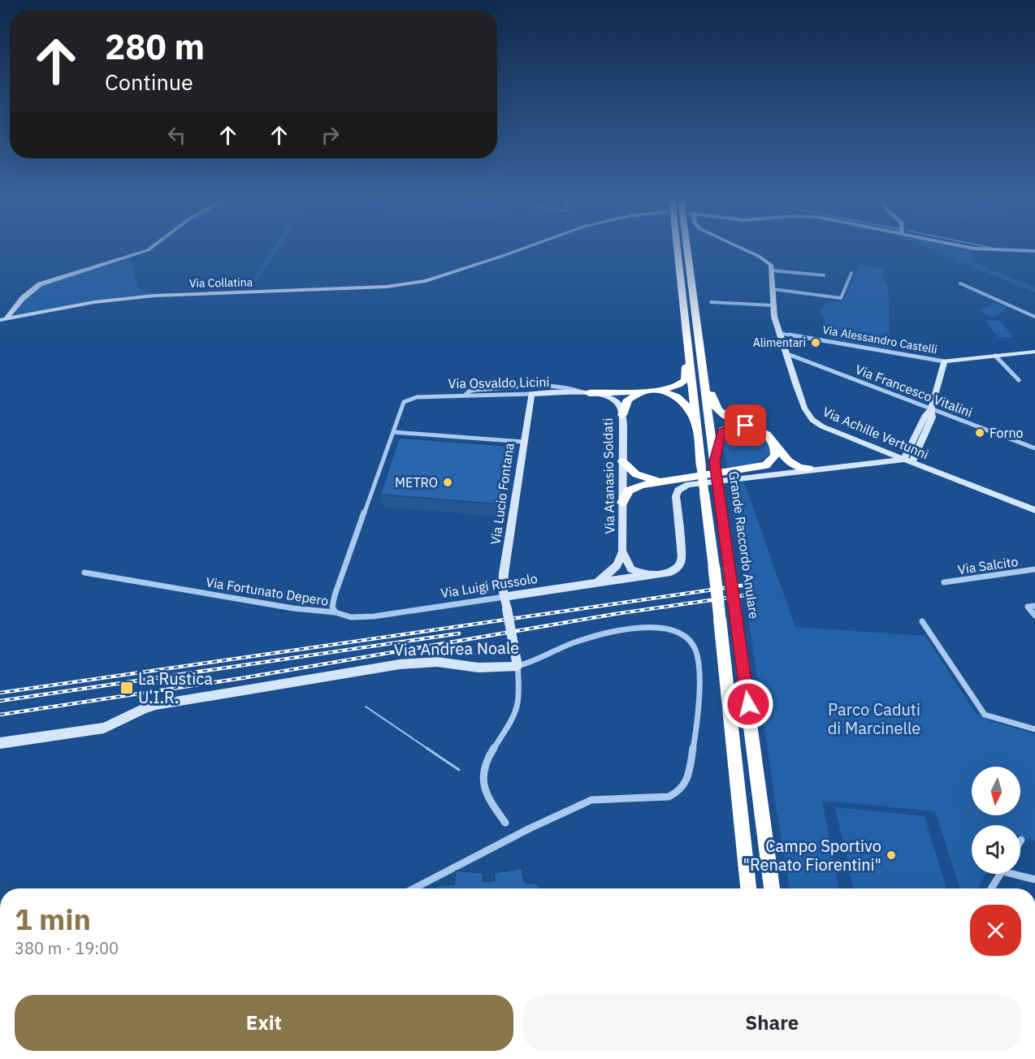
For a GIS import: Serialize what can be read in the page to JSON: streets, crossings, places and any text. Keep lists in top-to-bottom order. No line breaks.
{"streets":{"highway":["Grande Raccordo Anulare"],"street":["Via Collatina","Via Alessandro Castelli","Via Osvaldo Licini","Via Francesco Vitalini","Via Achille Vertunni","Via Atanasio Soldati","Via Lucio Fontana","Via Salcito","Via Luigi Russolo","Via Fortunato Depero","Via Andrea Noale"]},"crossings":[["Via Alessandro Castelli","Via Achille Vertunni"],["Via Osvaldo Licini","Via Atanasio Soldati"],["Via Osvaldo Licini","Via Lucio Fontana"],["Via Osvaldo Licini","Via Fortunato Depero"],["Via Francesco Vitalini","Via Achille Vertunni"],["Via Atanasio Soldati","Via Luigi Russolo"],["Via Lucio Fontana","Via Luigi Russolo"],["Via Lucio Fontana","Via Andrea Noale"],["Via Luigi Russolo","Via Fortunato Depero"]],"parks":["Parco Caduti di Marcinelle"],"places":{"other":["Alimentari","Forno","METRO","Campo Sportivo \"Renato Fiorentini\""],"transit":["La Rustica U.I.R."]},"north":"bottom","page":{"turn":["280 m","Continue"],"heading":["1 min","380 m · 19:00"],"buttons":["Exit","Share"]}}
